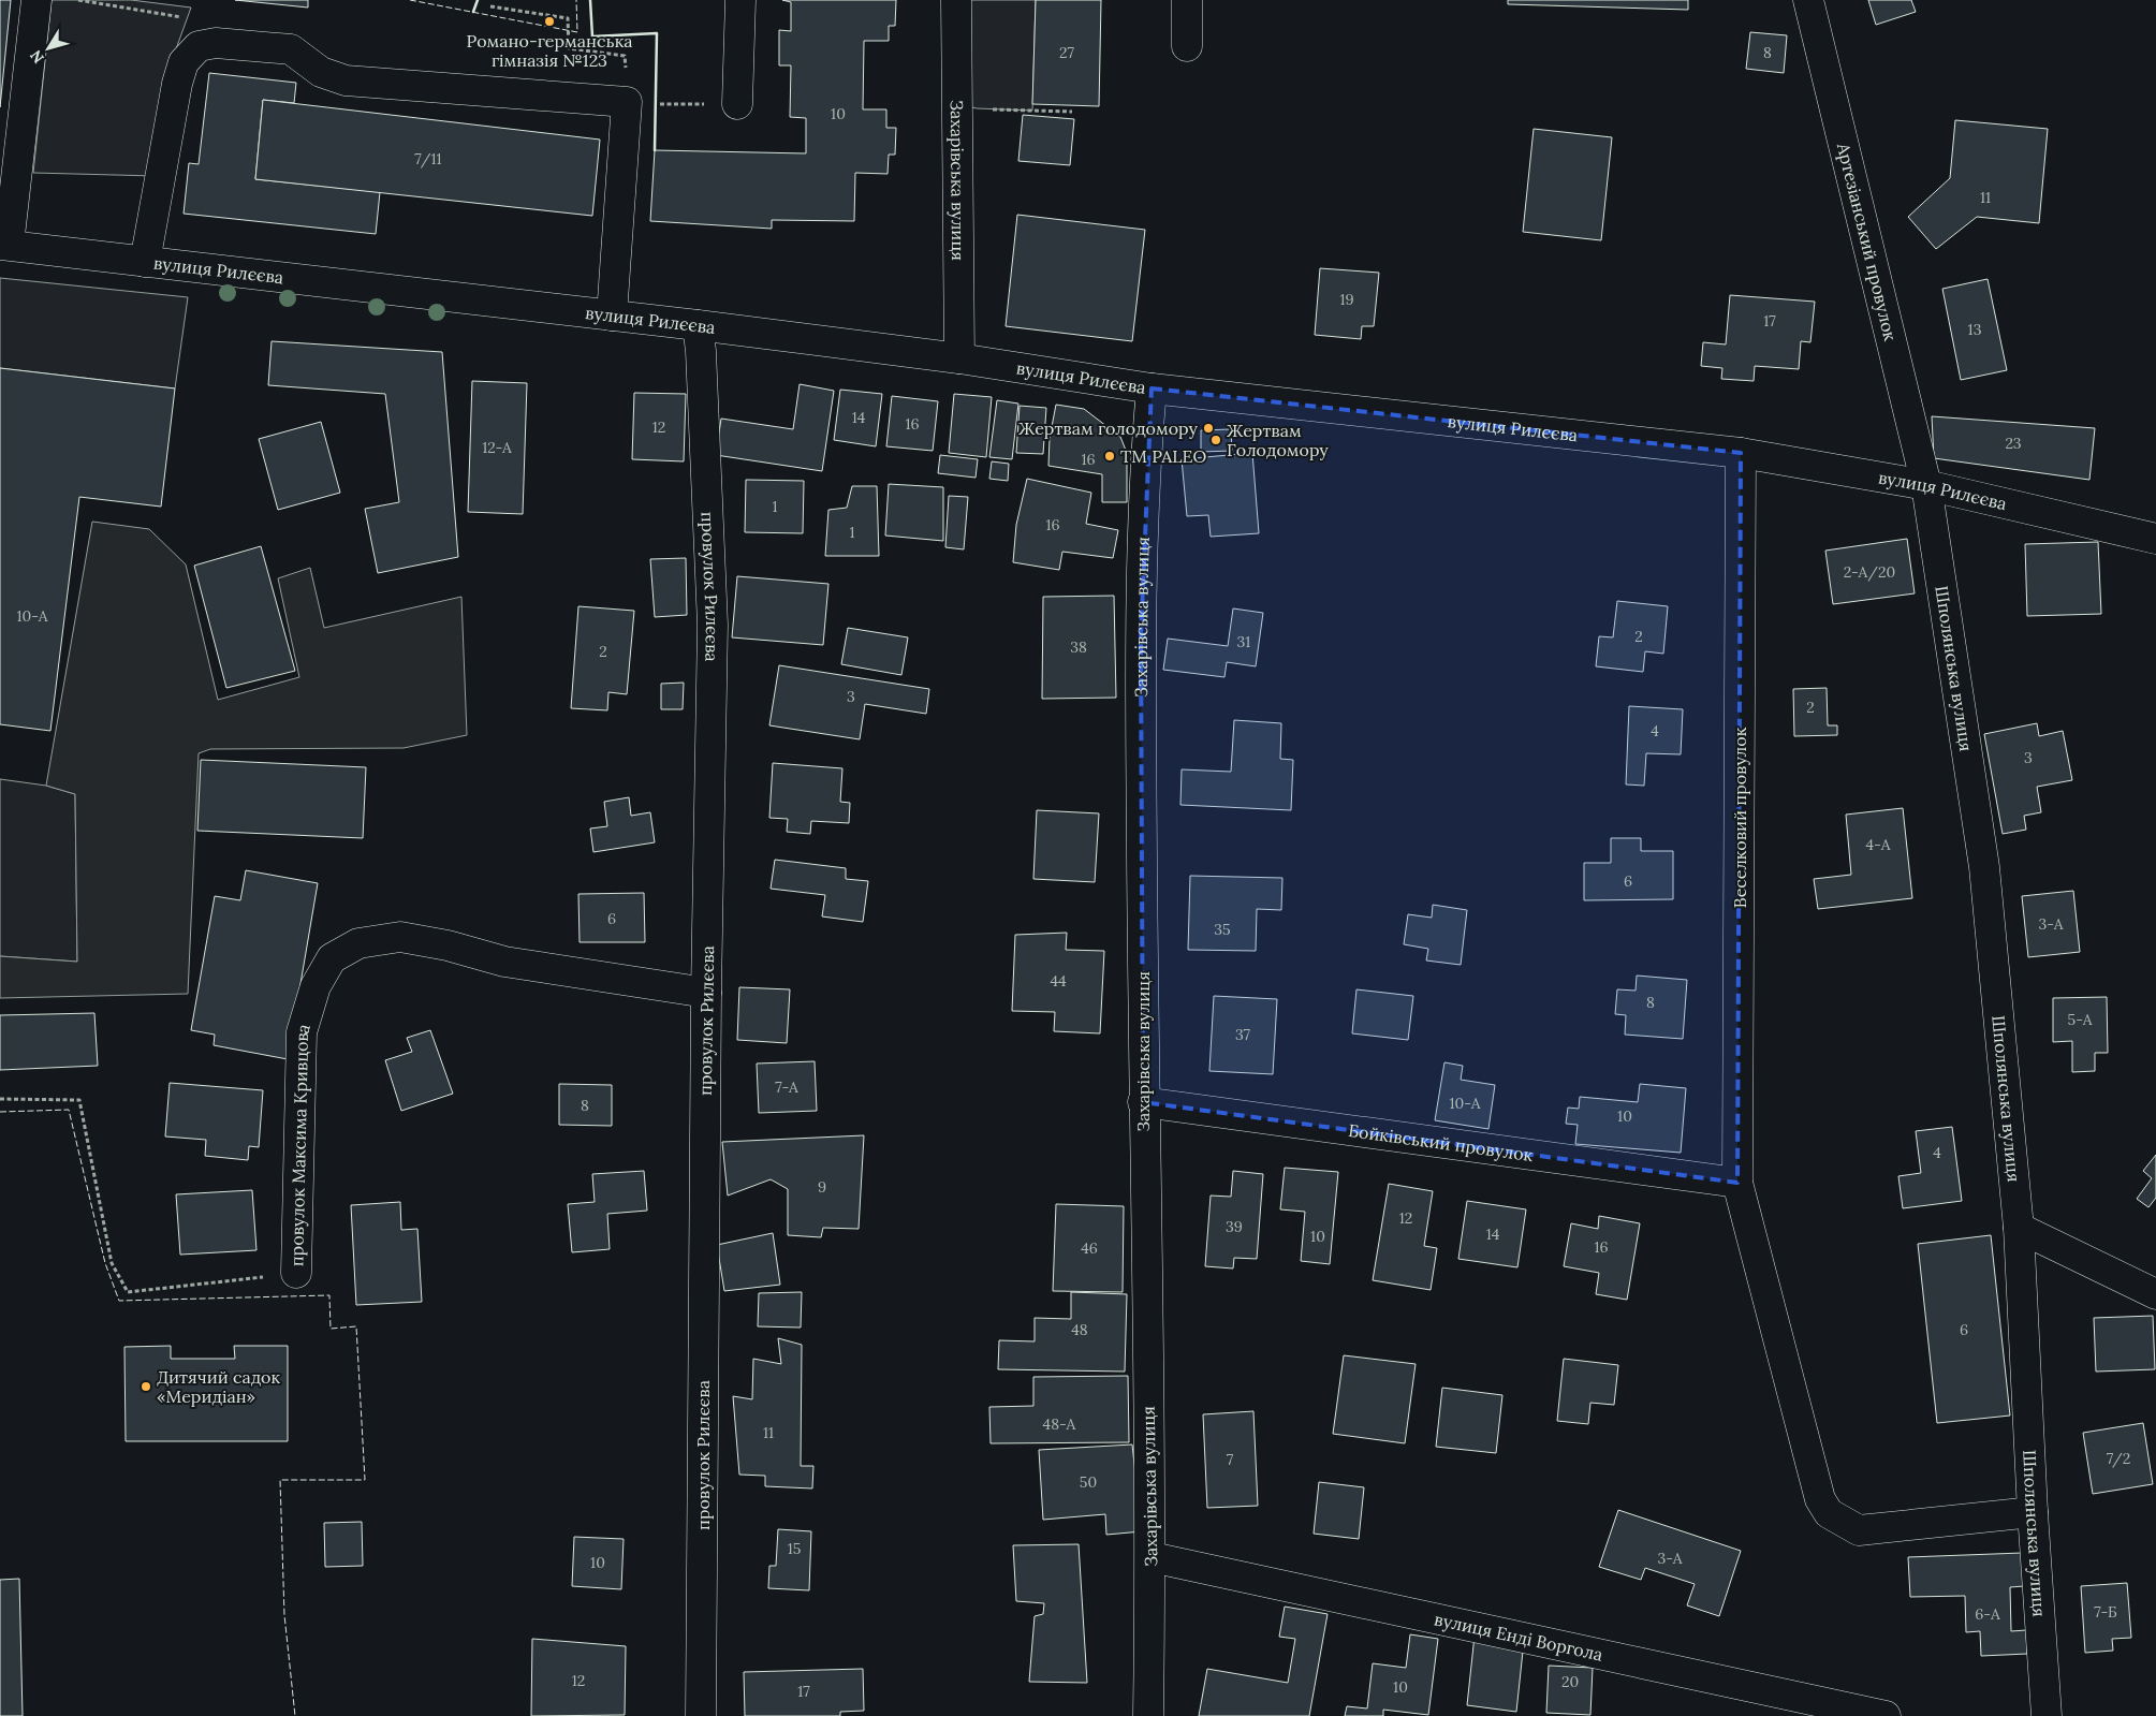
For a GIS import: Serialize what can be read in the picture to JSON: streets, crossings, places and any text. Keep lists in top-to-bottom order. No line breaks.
{"streets":{"street":["Захарівська вулиця","Артезіанський провулок","вулиця Рилєєва","провулок Рилєєва","Шполянська вулиця","Веселковий провулок","Бойківський провулок","провулок Максима Кривцова","вулиця Енді Воргола"]},"crossings":[["Захарівська вулиця","вулиця Рилєєва"],["Захарівська вулиця","Бойківський провулок"],["Захарівська вулиця","вулиця Енді Воргола"],["Артезіанський провулок","вулиця Рилєєва"],["Артезіанський провулок","Шполянська вулиця"],["вулиця Рилєєва","провулок Рилєєва"],["вулиця Рилєєва","Шполянська вулиця"],["вулиця Рилєєва","Веселковий провулок"],["провулок Рилєєва","провулок Максима Кривцова"],["Шполянська вулиця","Веселковий провулок"],["Веселковий провулок","Бойківський провулок"]],"places":["Романо-германська гімназія №123","Жертвам голодомору","Жертвам Голодомору","ТМ PALEO","Дитячий садок «Меридіан»"],"house_numbers":["27","8","10","7/11","11","19","17","13","14","16","12","23","12-А","16","1","16","1","2-А/20","10-А","2","31","38","2","3","2","4","3","4-А","6","6","3-А","35","44","8","5-А","37","7-А","10-А","8","10","4","9","12","39","14","10","16","46","48","6","48-А","11","7/2","7","50","15","3-А","10","7-Б","6-А","12","20","10","17"],"north":"bottom left"}
